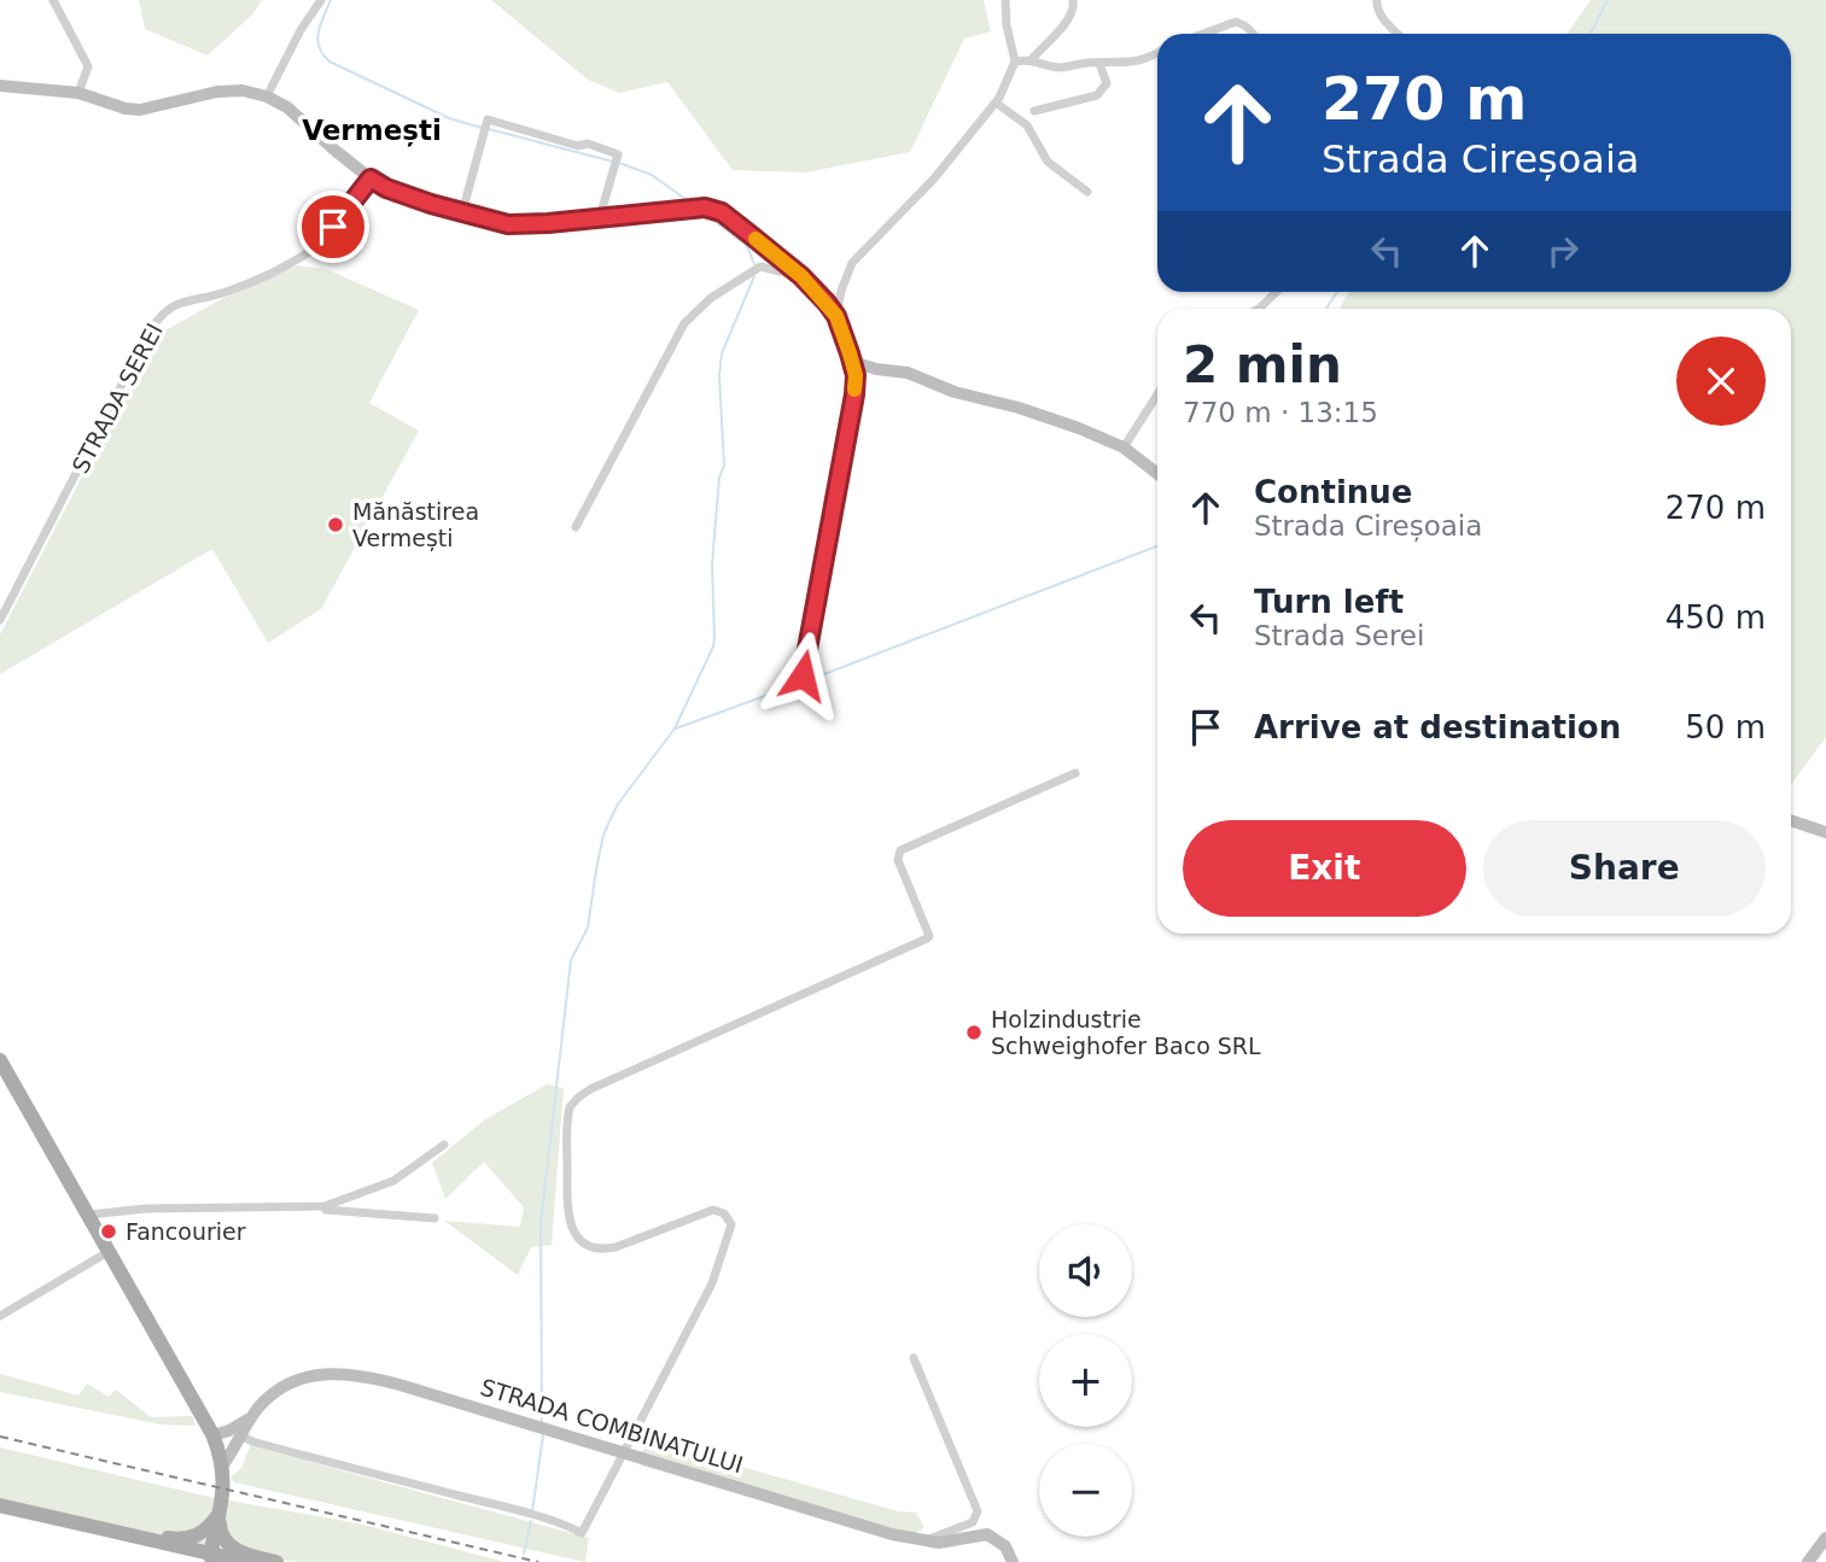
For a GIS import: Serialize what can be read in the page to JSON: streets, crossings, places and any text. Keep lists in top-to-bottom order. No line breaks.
{"streets":{"main road":["STRADA COMBINATULUI"],"street":["STRADA SEREI"]},"districts":["Vermești"],"places":["Mănăstirea Vermești","Holzindustrie Schweighofer Baco SRL","Fancourier"],"page":{"turn":["270 m","Strada Cireșoaia"],"heading":["2 min","770 m · 13:15"],"list":[{"name":"Continue","note":"Strada Cireșoaia","value":"270 m"},{"name":"Turn left","note":"Strada Serei","value":"450 m"},{"name":"Arrive at destination","value":"50 m"}],"buttons":["Exit","Share"],"map_buttons":["+","−"]}}
